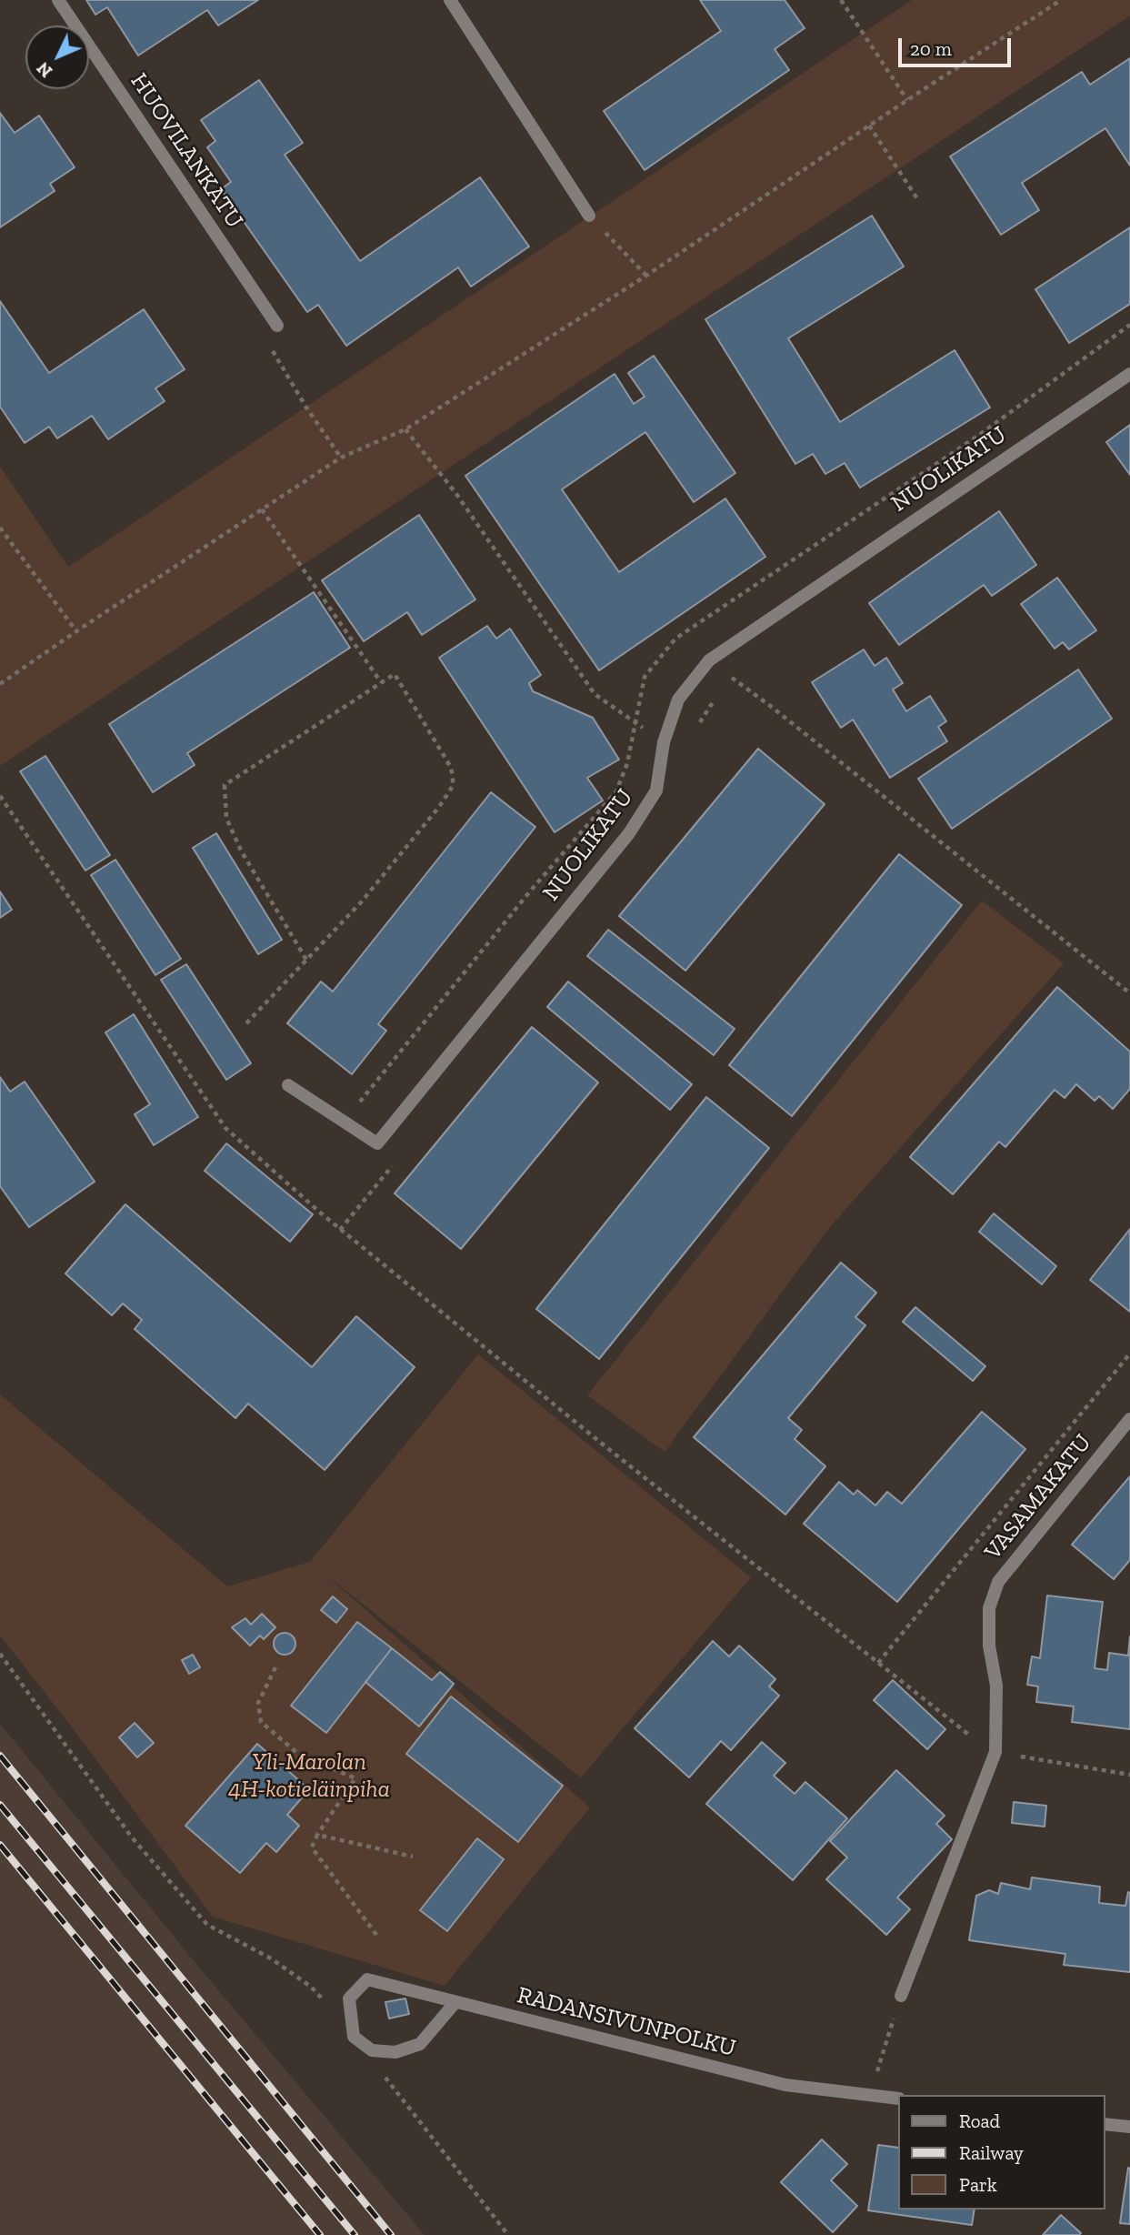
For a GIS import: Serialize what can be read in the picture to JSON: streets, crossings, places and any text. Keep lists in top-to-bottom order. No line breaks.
{"streets":{"street":["HUOVILANKATU","NUOLIKATU","VASAMAKATU","RADANSIVUNPOLKU"]},"parks":["Yli-Marolan 4H-kotieläinpiha"],"legend":["Road","Railway","Park"],"scale_bar":"20 m","north":"bottom left"}
